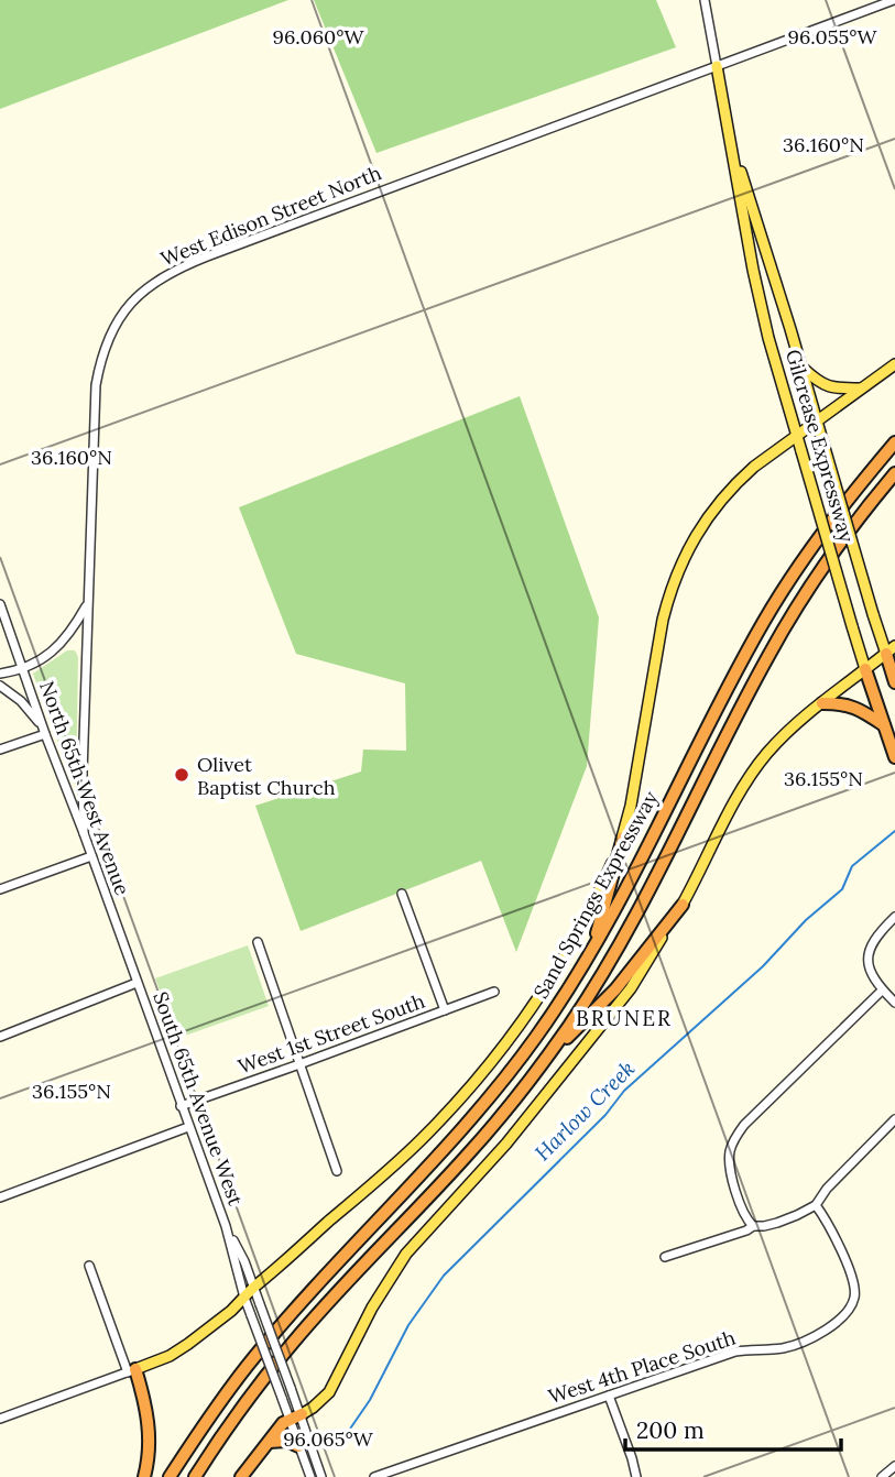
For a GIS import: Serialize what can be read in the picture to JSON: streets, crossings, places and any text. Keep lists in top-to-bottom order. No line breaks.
{"streets":{"highway":["Gilcrease Expressway","Sand Springs Expressway"],"street":["West Edison Street North","North 65th West Avenue","West 1st Street South","South 65th Avenue West","West 4th Place South"]},"crossings":[["West Edison Street North","Gilcrease Expressway"],["West Edison Street North","North 65th West Avenue"],["North 65th West Avenue","South 65th Avenue West"],["West 1st Street South","South 65th Avenue West"]],"districts":["BRUNER"],"water":["Harlow Creek"],"places":["Olivet Baptist Church"],"scale_bar":"200 m","coordinates":["96.060°W","96.055°W","36.160°N","36.155°N","96.065°W"]}
